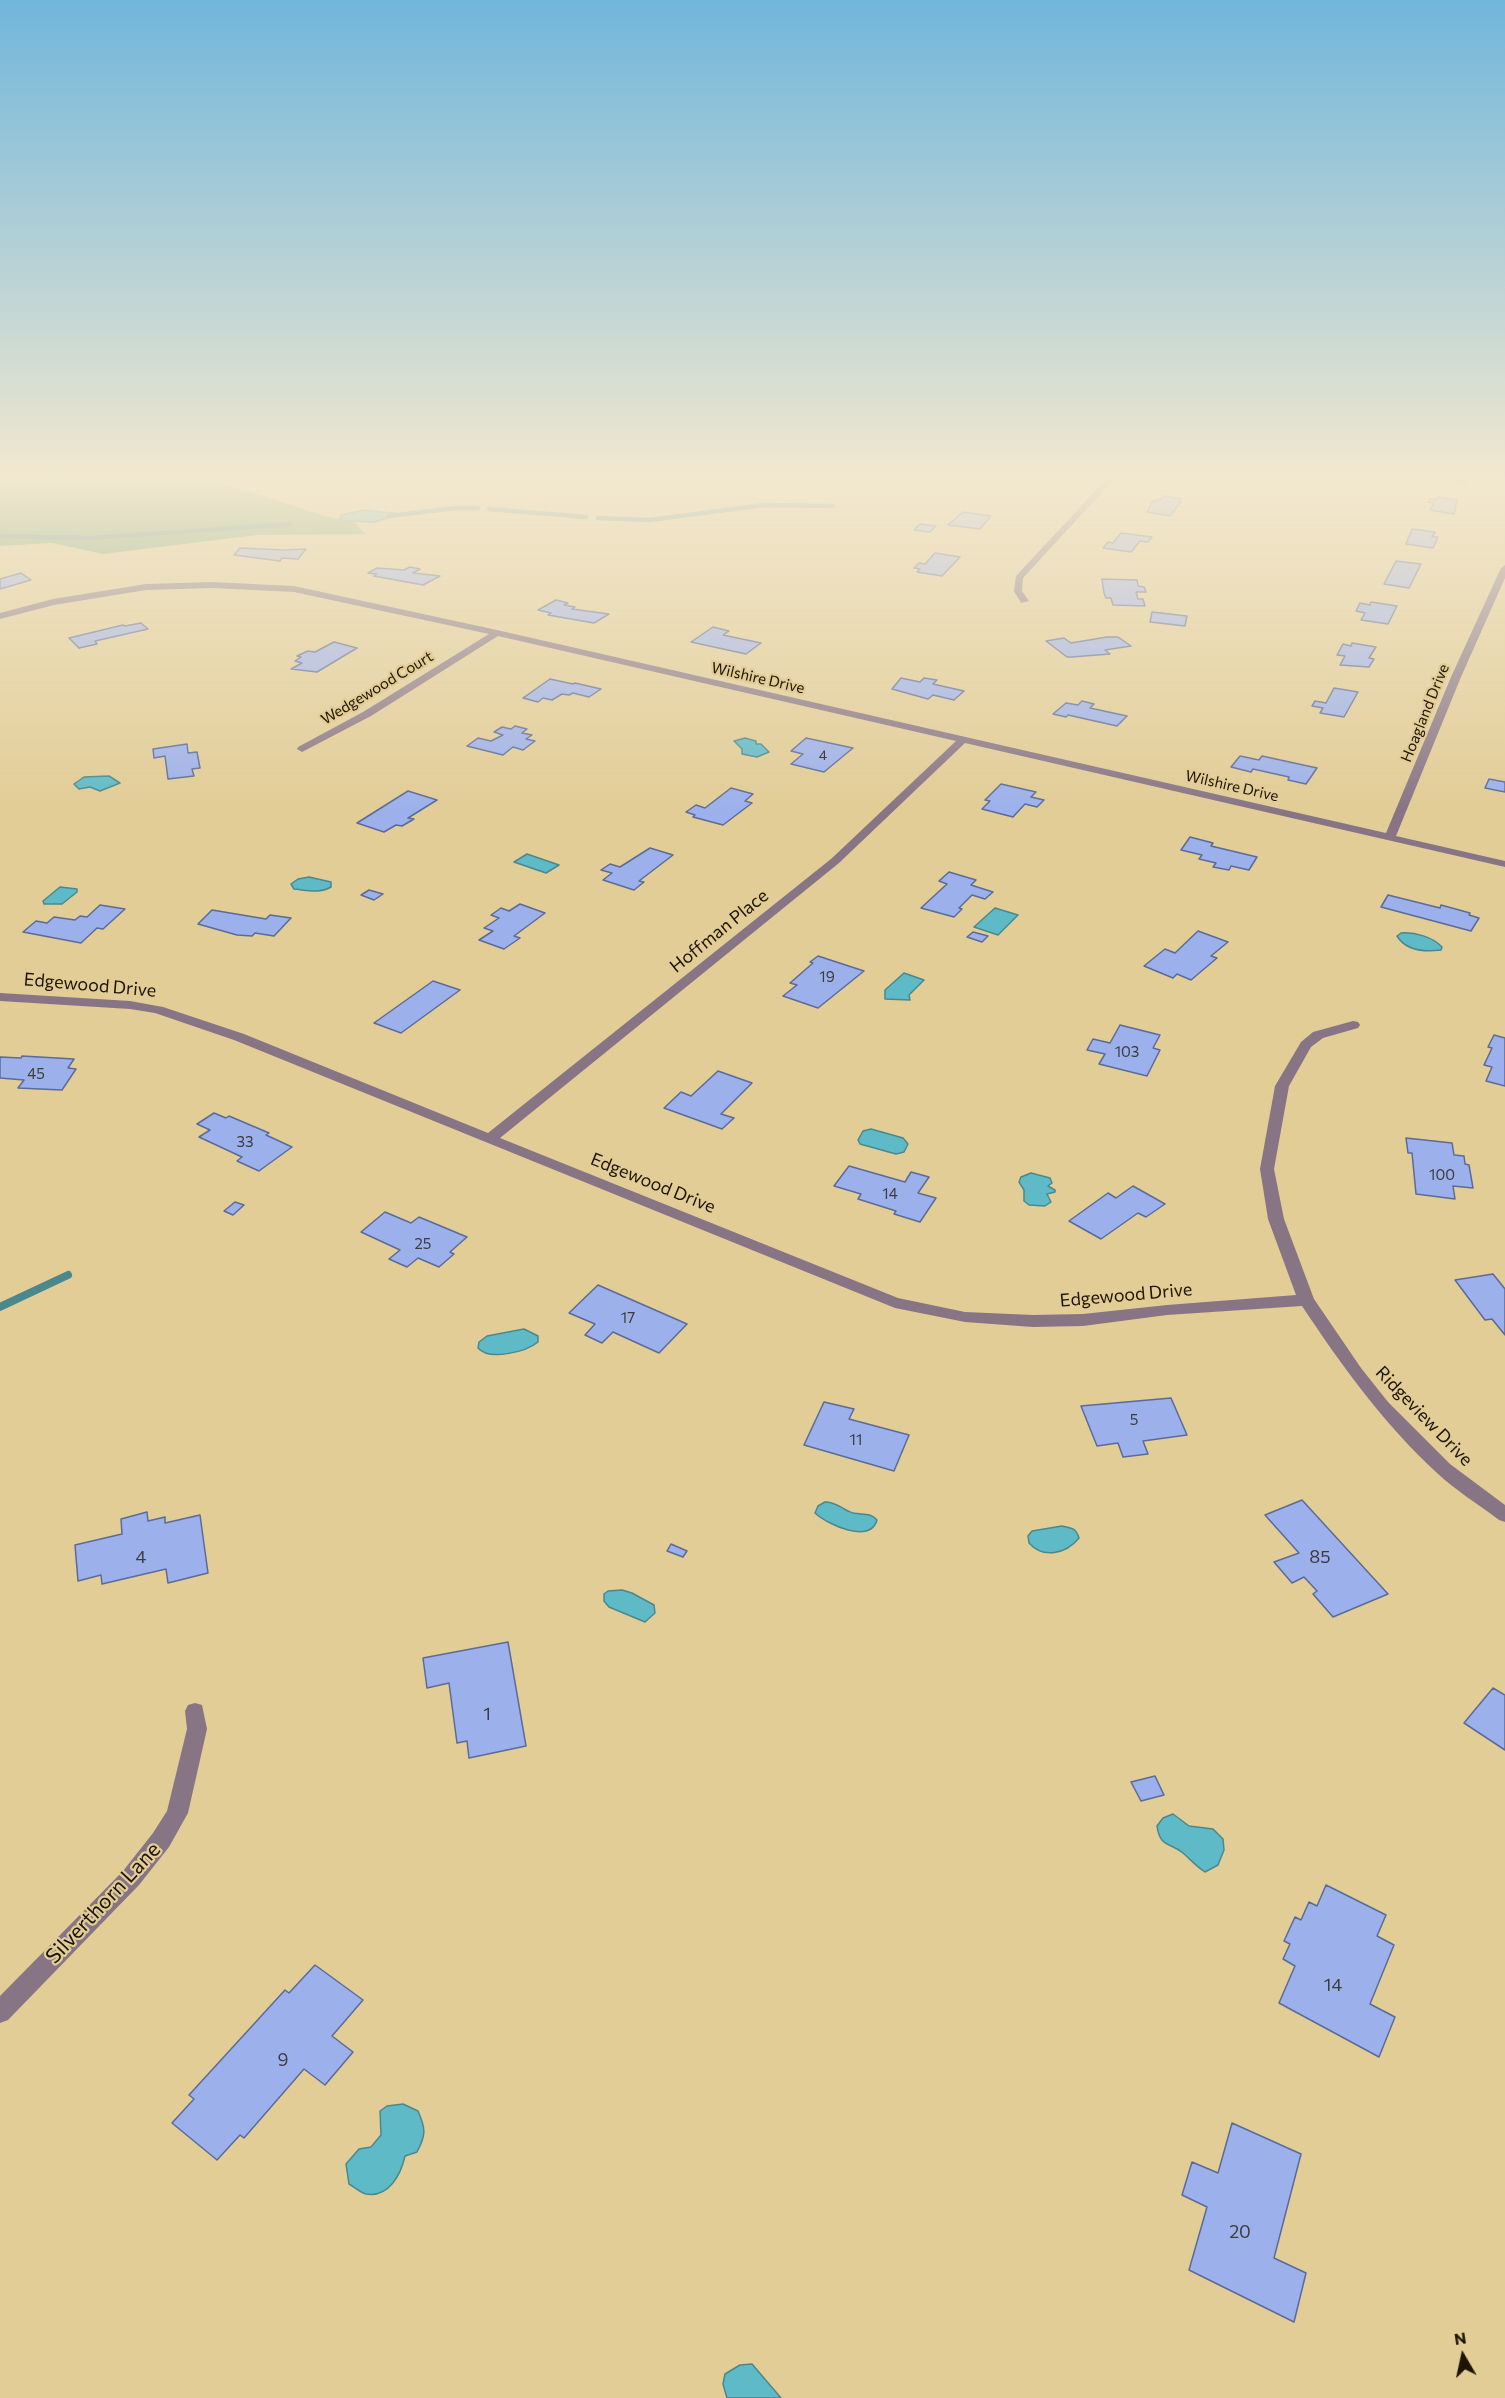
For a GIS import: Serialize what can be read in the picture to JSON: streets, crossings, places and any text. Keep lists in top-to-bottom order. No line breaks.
{"streets":{"street":["Wilshire Drive","Wedgewood Court","Hoagland Drive","Hoffman Place","Edgewood Drive","Ridgeview Drive","Silverthorn Lane"]},"crossings":[["Wilshire Drive","Wedgewood Court"],["Wilshire Drive","Hoagland Drive"],["Wilshire Drive","Hoffman Place"],["Hoffman Place","Edgewood Drive"],["Edgewood Drive","Ridgeview Drive"]],"house_numbers":["4","19","103","45","33","100","14","25","17","5","11","4","85","1","14","9","20"],"north":"top"}
